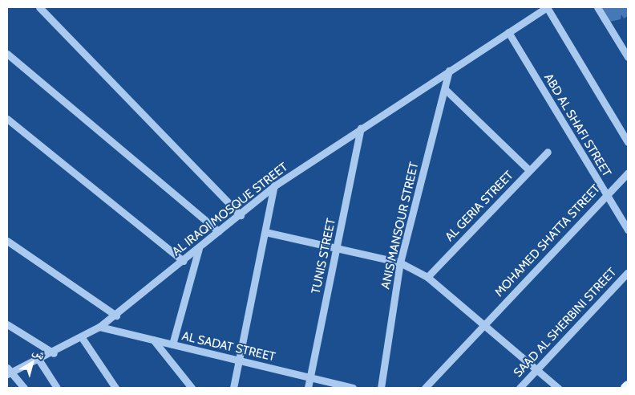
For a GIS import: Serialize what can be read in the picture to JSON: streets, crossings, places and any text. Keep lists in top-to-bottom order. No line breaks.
{"streets":{"street":["ABD AL SHAFI STREET","AL GERIA STREET","AL IRAQI MOSQUE STREET","ANIS MANSOUR STREET","MOHAMED SHATTA STREET","TUNIS STREET","SAAD AL SHERBINI STREET","AL SADAT STREET"]},"crossings":[["ABD AL SHAFI STREET","AL IRAQI MOSQUE STREET"],["ABD AL SHAFI STREET","MOHAMED SHATTA STREET"],["AL IRAQI MOSQUE STREET","ANIS MANSOUR STREET"],["AL IRAQI MOSQUE STREET","TUNIS STREET"],["AL IRAQI MOSQUE STREET","AL SADAT STREET"],["TUNIS STREET","AL SADAT STREET"]],"north":"top right"}
